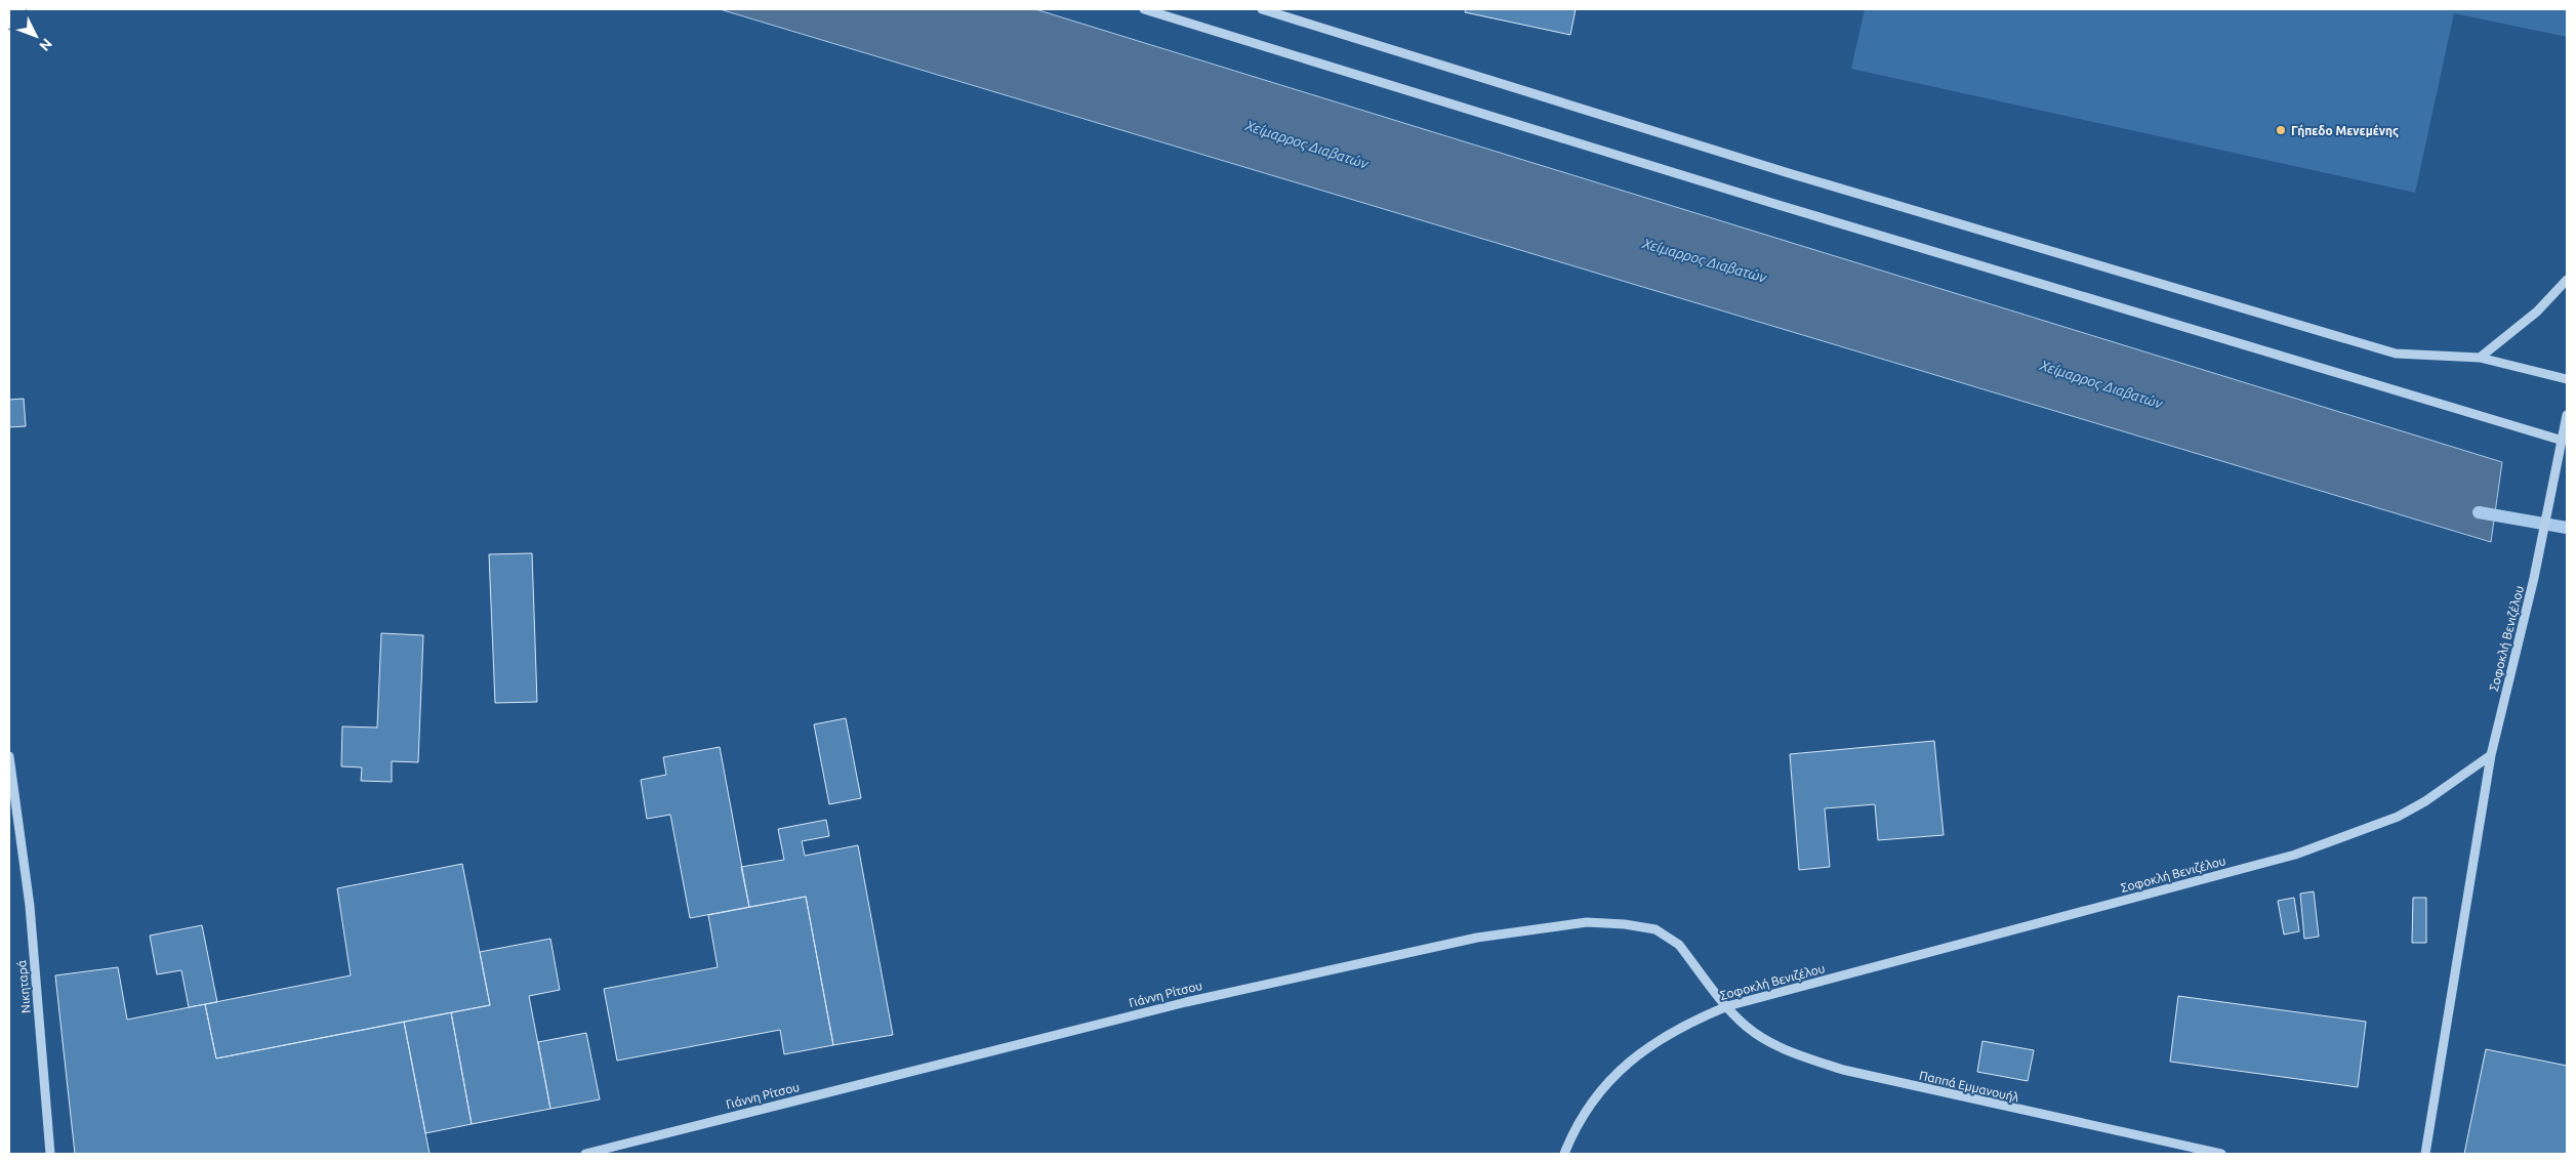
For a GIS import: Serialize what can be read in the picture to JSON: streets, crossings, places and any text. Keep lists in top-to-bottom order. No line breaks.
{"streets":{"street":["Σοφοκλή Βενιζέλου","Νικηταρά","Γιάννη Ρίτσου","Παππά Εμμανουήλ"]},"crossings":[["Σοφοκλή Βενιζέλου","Γιάννη Ρίτσου"],["Σοφοκλή Βενιζέλου","Παππά Εμμανουήλ"],["Γιάννη Ρίτσου","Παππά Εμμανουήλ"]],"water":["Χείμαρρος Διαβατών"],"places":["Γήπεδο Μενεμένης"],"north":"bottom right"}
